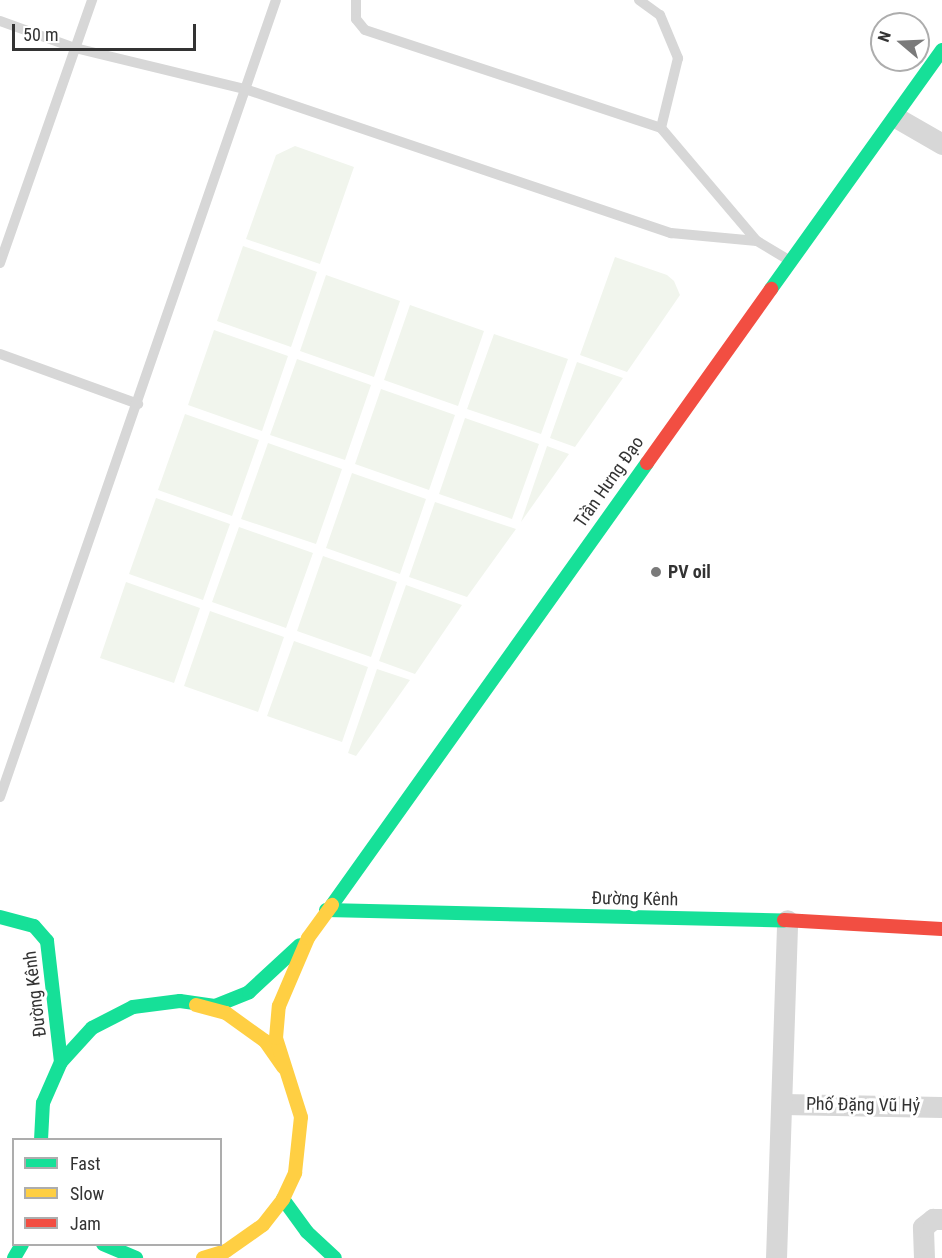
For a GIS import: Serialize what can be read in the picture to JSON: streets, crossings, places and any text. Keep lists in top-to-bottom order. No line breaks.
{"streets":{"main road":["Trần Hưng Đạo","Đường Kênh"],"street":["Phố Đặng Vũ Hỷ"]},"crossings":[["Trần Hưng Đạo","Đường Kênh"]],"places":["PV oil"],"legend":["Fast","Slow","Jam"],"scale_bar":"50 m","north":"left"}
